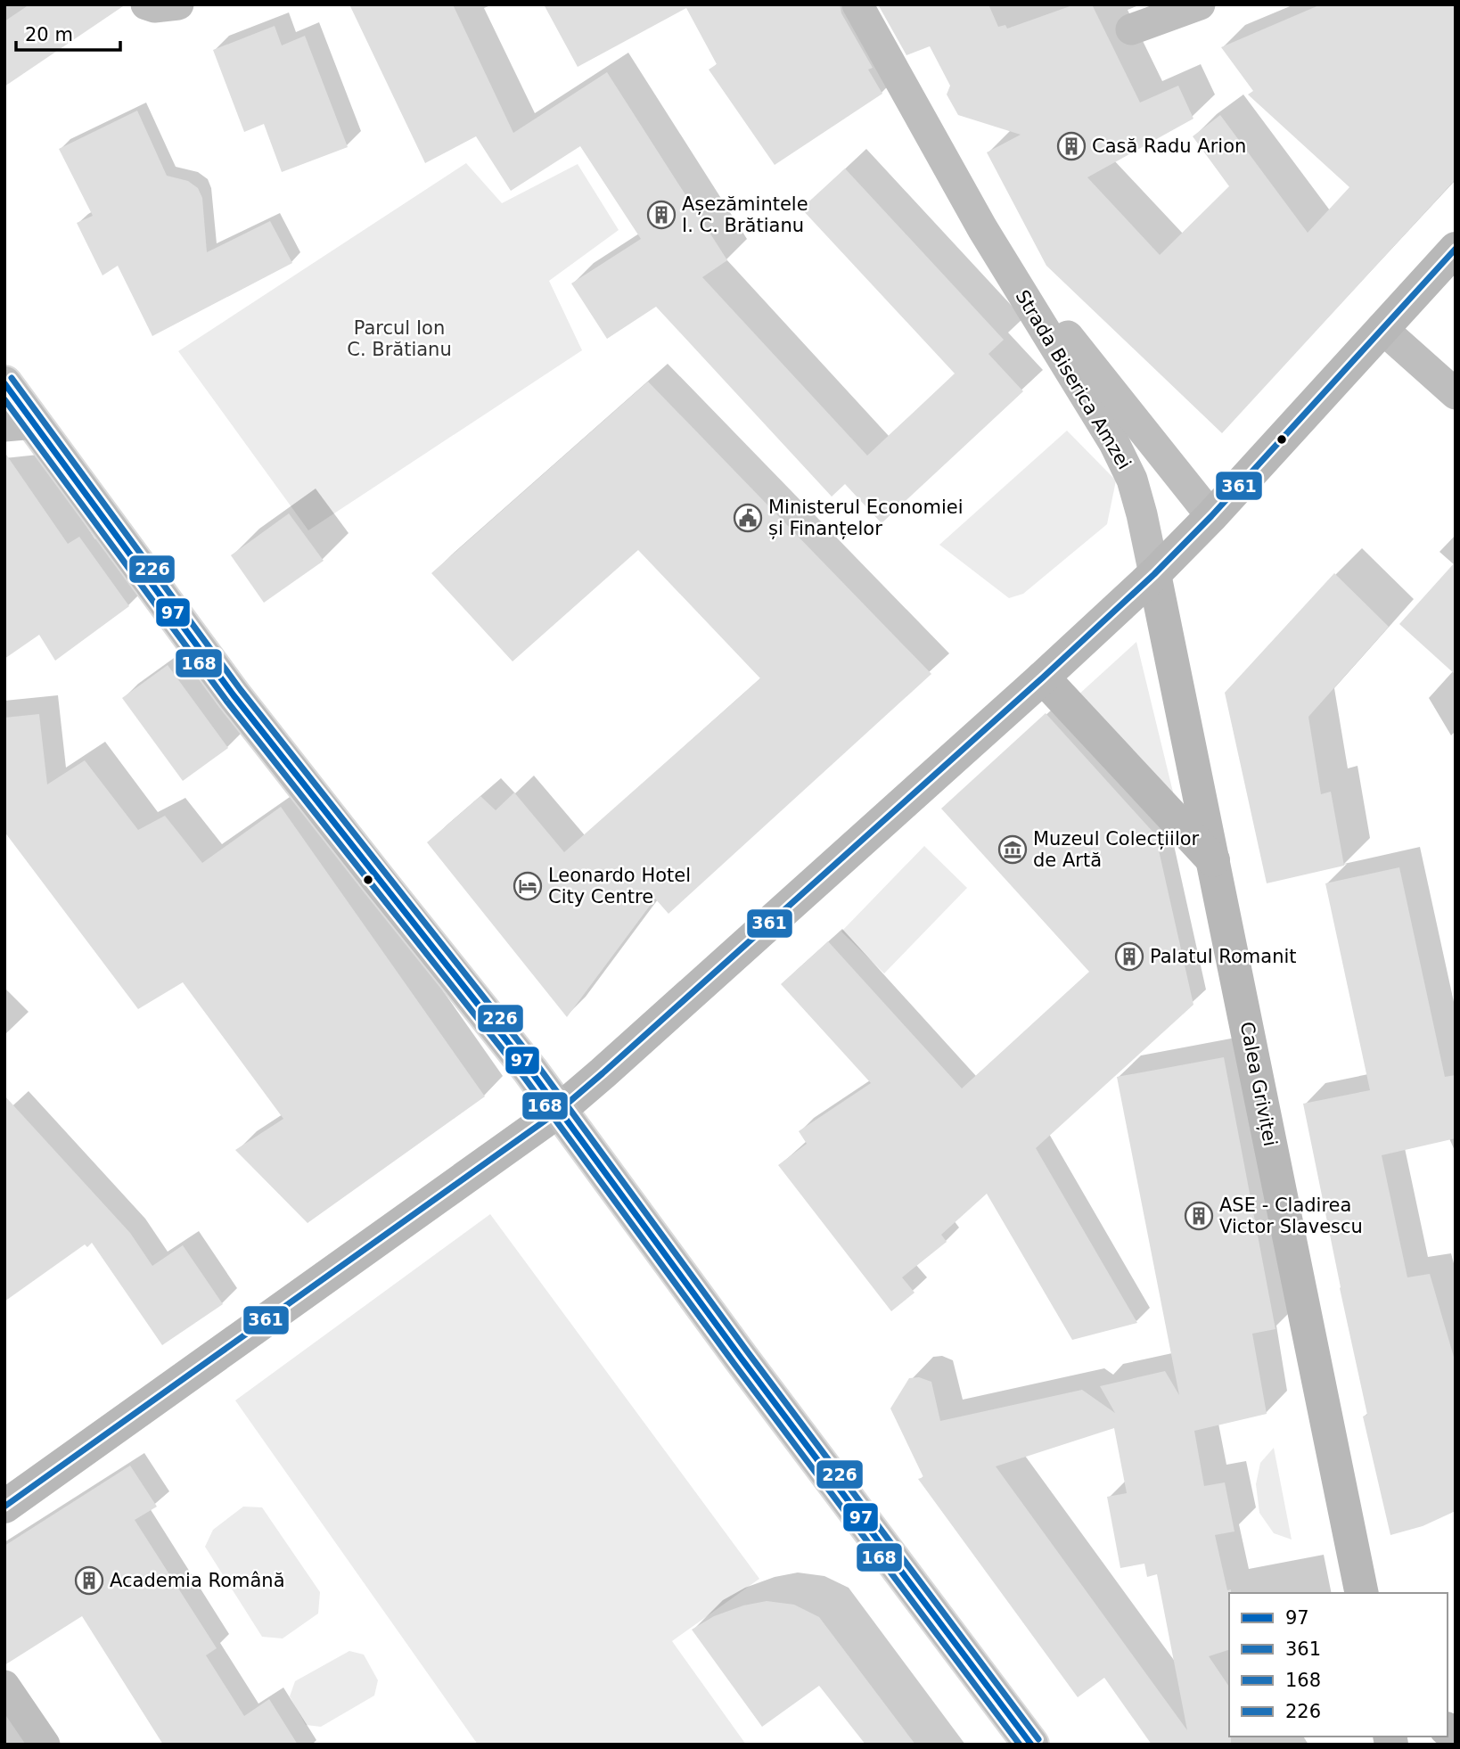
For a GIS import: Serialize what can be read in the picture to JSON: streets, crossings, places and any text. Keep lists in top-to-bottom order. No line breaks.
{"streets":{"main road":["Calea Griviței"],"street":["Strada Biserica Amzei"]},"crossings":[["Strada Biserica Amzei","Calea Griviței"]],"parks":["Parcul Ion C. Brătianu"],"places":{"building":["Casă Radu Arion","Așezămintele I. C. Brătianu","Palatul Romanit","ASE - Cladirea Victor Slavescu","Academia Română"],"public building":["Ministerul Economiei și Finanțelor"],"museum":["Muzeul Colecțiilor de Artă"],"hotel":["Leonardo Hotel City Centre"]},"lines":["transit line 361","transit line 226","transit line 97","transit line 168"],"legend":["97","361","168","226"],"scale_bar":"20 m"}
